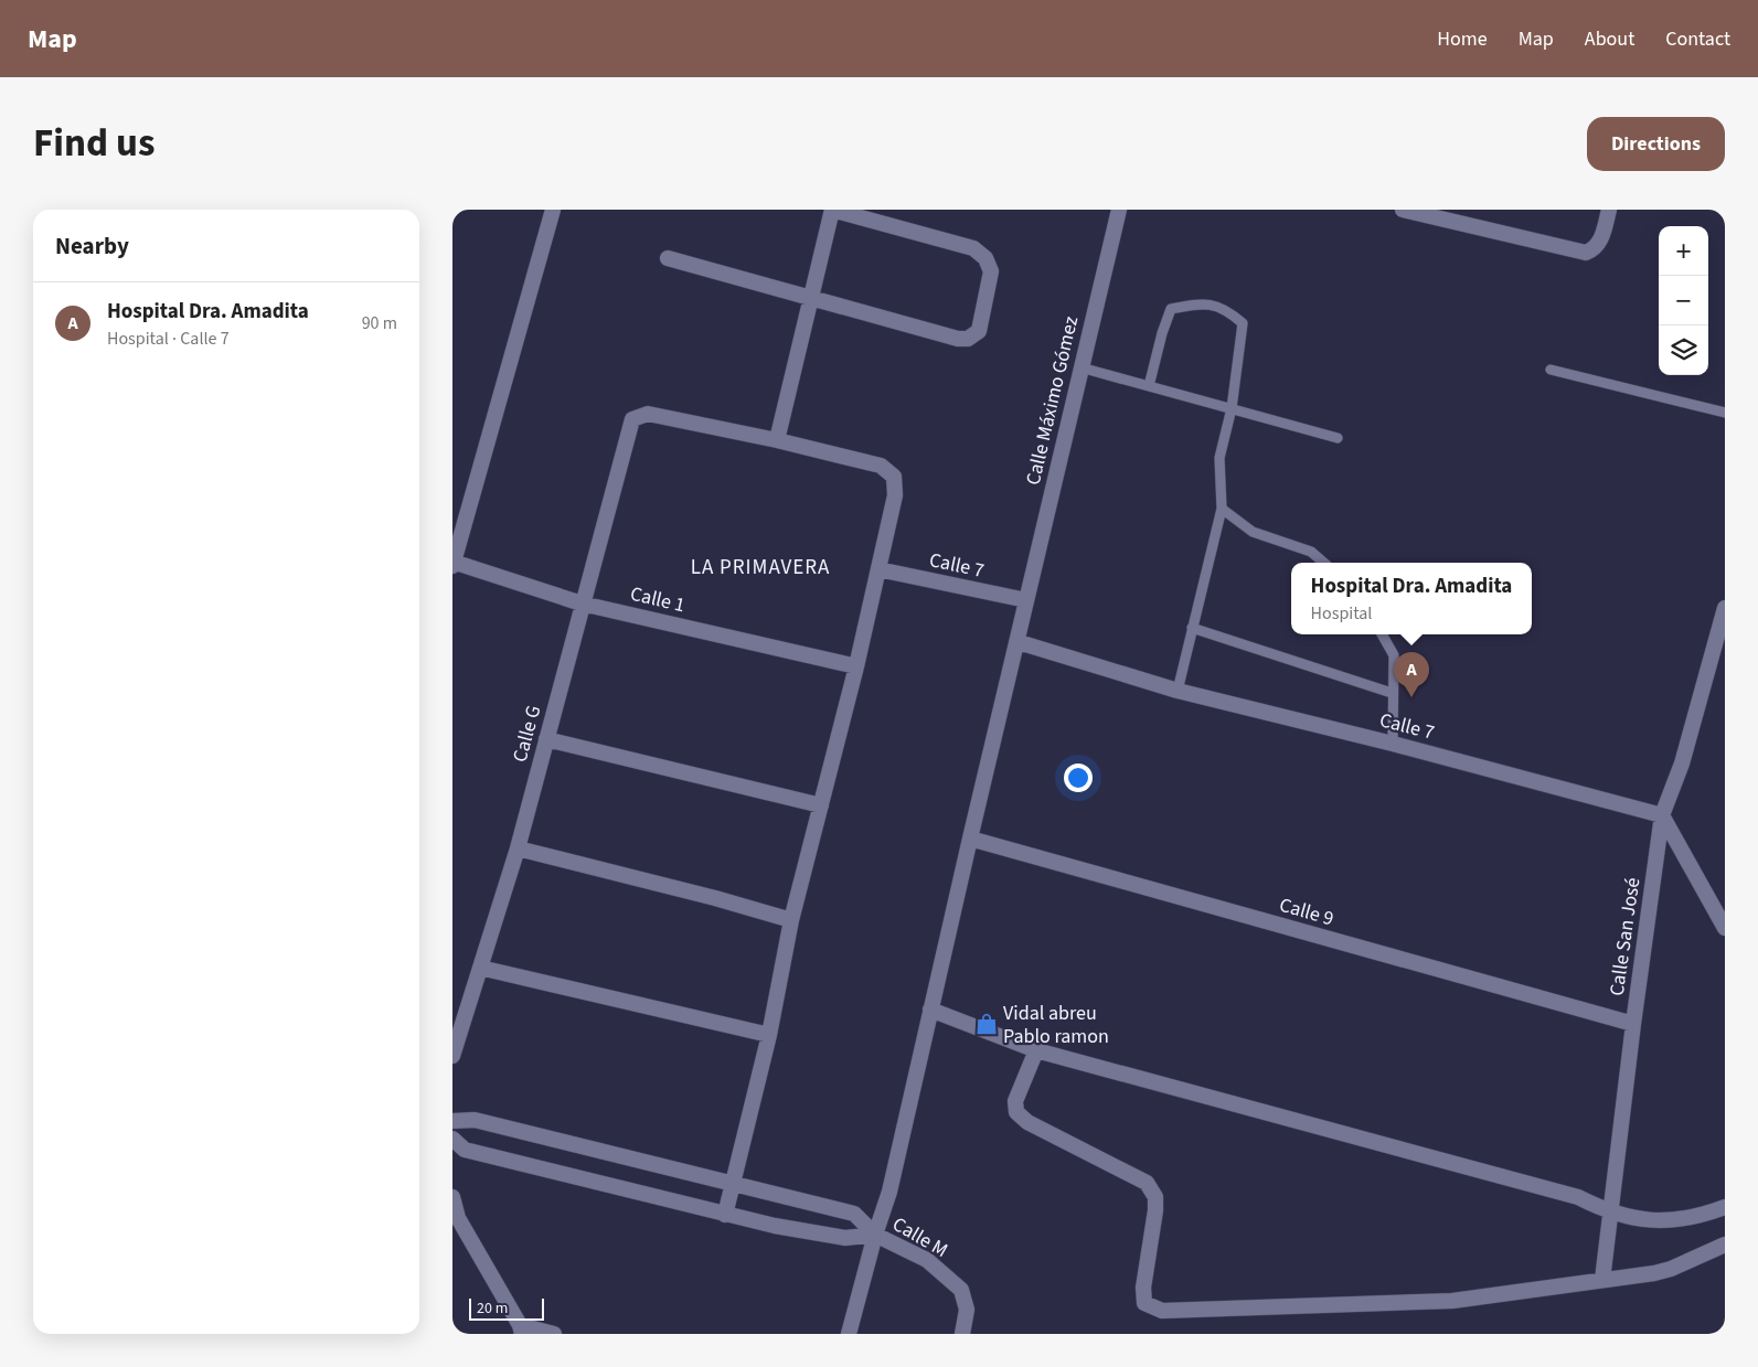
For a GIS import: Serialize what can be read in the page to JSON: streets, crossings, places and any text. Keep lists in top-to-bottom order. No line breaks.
{"streets":{"street":["Calle Máximo Gómez","Calle 7","Calle 1","Calle G","Calle 9","Calle San José","Calle M"]},"crossings":[["Calle Máximo Gómez","Calle 7"],["Calle Máximo Gómez","Calle 9"],["Calle Máximo Gómez","Calle M"],["Calle 7","Calle San José"],["Calle 1","Calle G"],["Calle 9","Calle San José"]],"districts":["LA PRIMAVERA"],"places":{"shop":["Vidal abreu Pablo ramon"]},"scale_bar":"20 m","page":{"header":"Map","nav":["Home","Map","About","Contact"],"title":"Find us","buttons":"Directions","heading":"Nearby","map_buttons":["+","−"],"list":[{"mark":"A","name":"Hospital Dra. Amadita","note":"Hospital · Calle 7","value":"90 m"}],"popup":["Hospital Dra. Amadita","Hospital"],"pins":"A","scale":"20 m"}}
